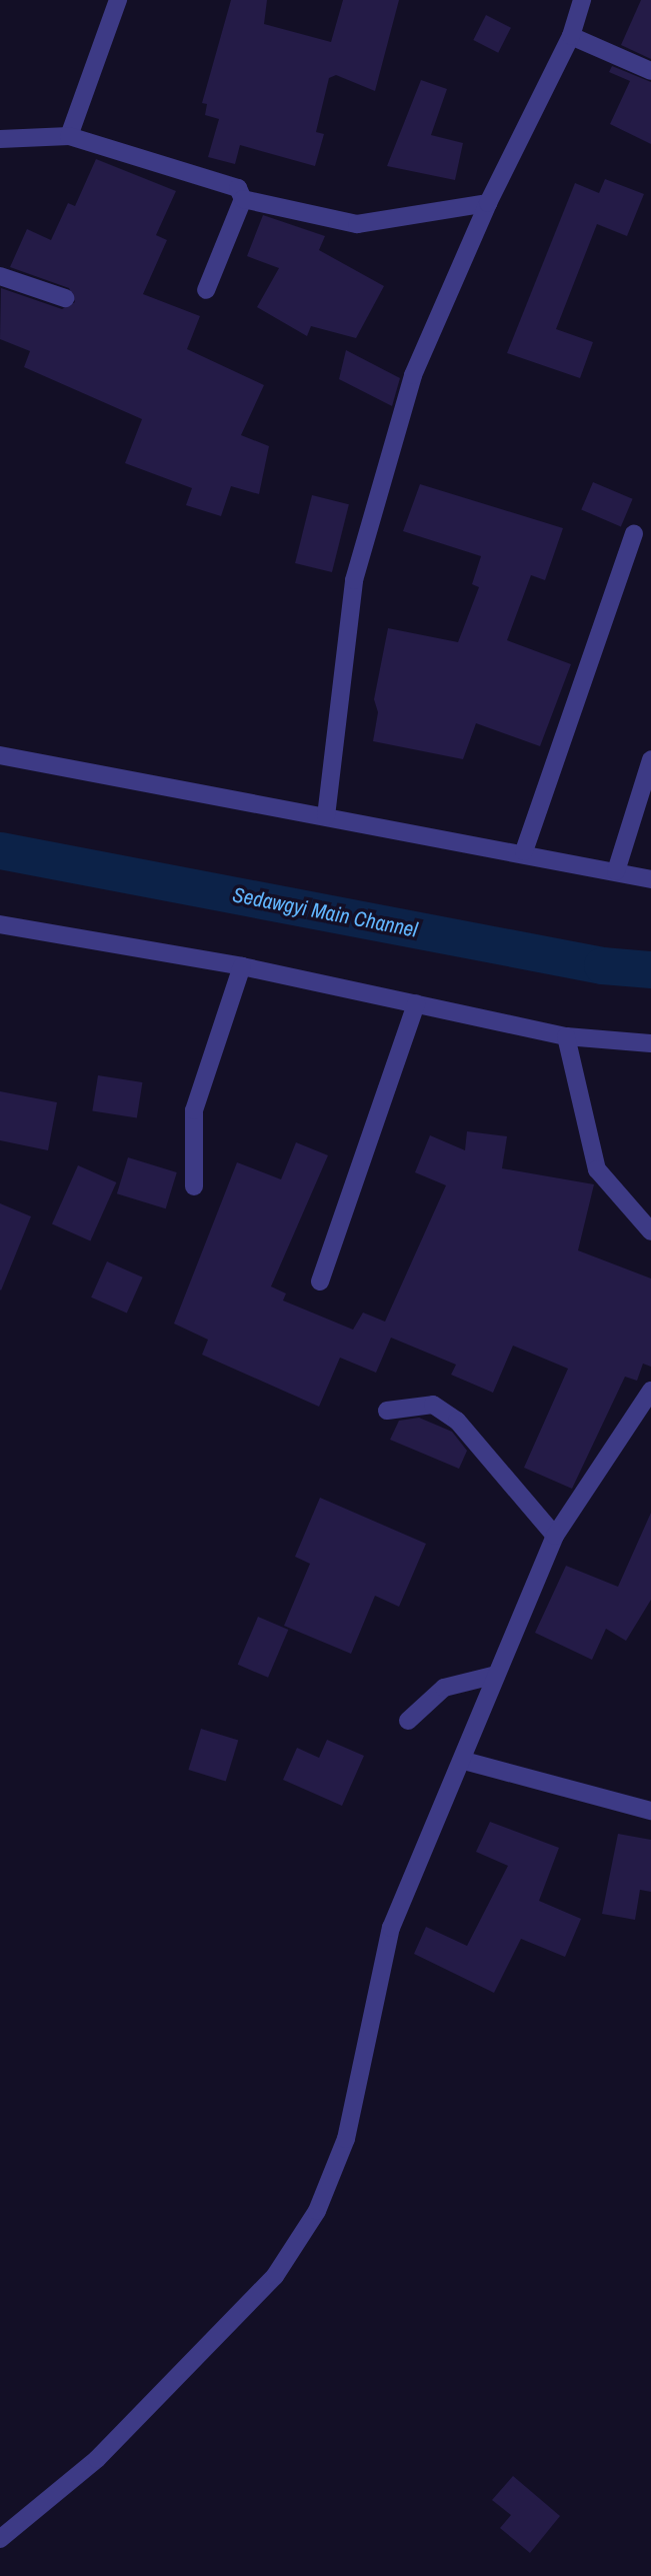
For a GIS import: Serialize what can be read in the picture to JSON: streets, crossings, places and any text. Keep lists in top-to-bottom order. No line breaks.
{"water":["Sedawgyi Main Channel"]}
